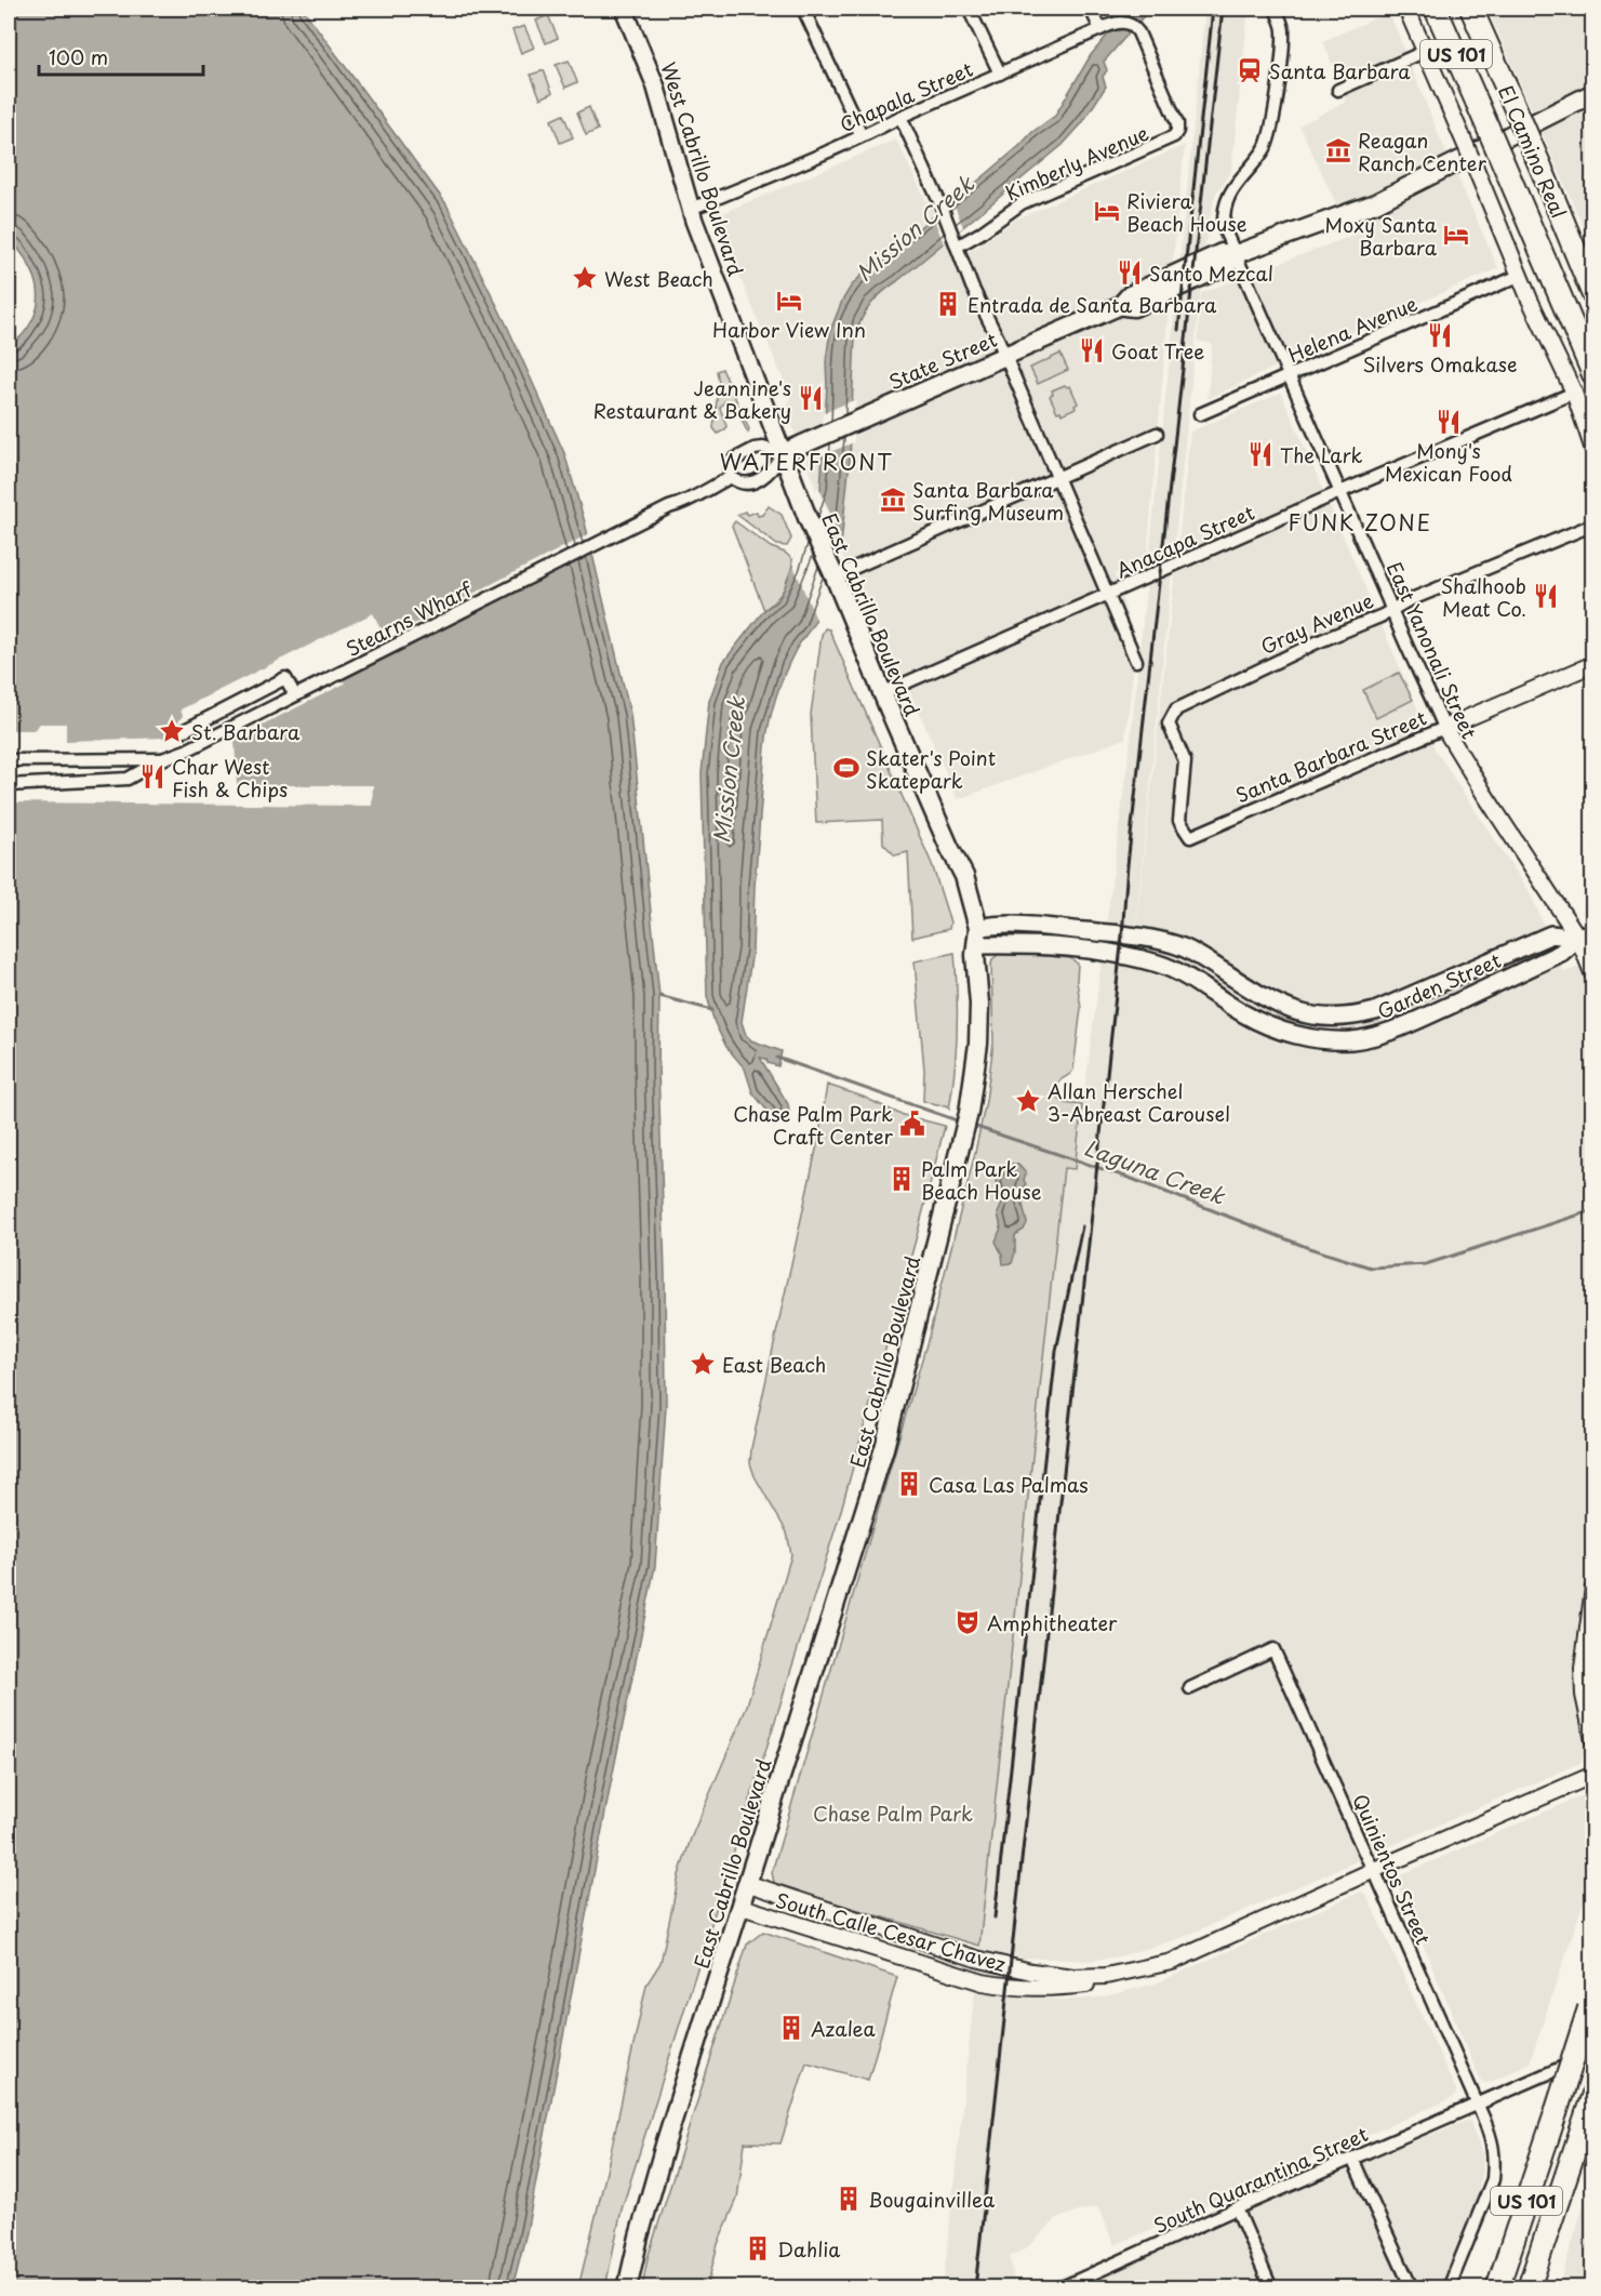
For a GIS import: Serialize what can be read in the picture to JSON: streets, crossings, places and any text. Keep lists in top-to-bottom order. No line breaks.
{"streets":{"highway":["US 101","El Camino Real"],"main road":["West Cabrillo Boulevard","State Street","East Cabrillo Boulevard","Garden Street"],"street":["Chapala Street","Kimberly Avenue","Helena Avenue","Anacapa Street","Stearns Wharf","Gray Avenue","East Yanonali Street","Santa Barbara Street","Quinientos Street","South Calle Cesar Chavez","South Quarantina Street"]},"crossings":[["Chapala Street","Kimberly Avenue"],["Chapala Street","West Cabrillo Boulevard"],["West Cabrillo Boulevard","State Street"],["West Cabrillo Boulevard","East Cabrillo Boulevard"],["West Cabrillo Boulevard","Stearns Wharf"],["Helena Avenue","East Yanonali Street"],["State Street","East Cabrillo Boulevard"],["State Street","Stearns Wharf"],["State Street","East Yanonali Street"],["Anacapa Street","East Cabrillo Boulevard"],["Anacapa Street","East Yanonali Street"],["East Cabrillo Boulevard","Stearns Wharf"],["East Cabrillo Boulevard","Garden Street"],["East Cabrillo Boulevard","South Calle Cesar Chavez"],["Gray Avenue","East Yanonali Street"],["Gray Avenue","Santa Barbara Street"],["East Yanonali Street","Santa Barbara Street"],["East Yanonali Street","Garden Street"],["Quinientos Street","South Calle Cesar Chavez"],["Quinientos Street","South Quarantina Street"]],"districts":["WATERFRONT","FUNK ZONE"],"water":["Mission Creek","Laguna Creek"],"parks":["Chase Palm Park"],"places":{"station":["Santa Barbara"],"museum":["Reagan Ranch Center","Santa Barbara Surfing Museum"],"hotel":["Riviera Beach House","Moxy Santa Barbara","Harbor View Inn"],"restaurant":["Santo Mezcal","Silvers Omakase","Goat Tree","Jeannine's Restaurant & Bakery","Mony's Mexican Food","The Lark","Shalhoob Meat Co.","Char West Fish & Chips"],"place":["West Beach","St. Barbara","Allan Herschel 3-Abreast Carousel","East Beach"],"building":["Entrada de Santa Barbara","Palm Park Beach House","Casa Las Palmas","Azalea","Bougainvillea","Dahlia"],"sports":["Skater's Point Skatepark"],"public building":["Chase Palm Park Craft Center"],"theatre":["Amphitheater"]},"scale_bar":"100 m"}
